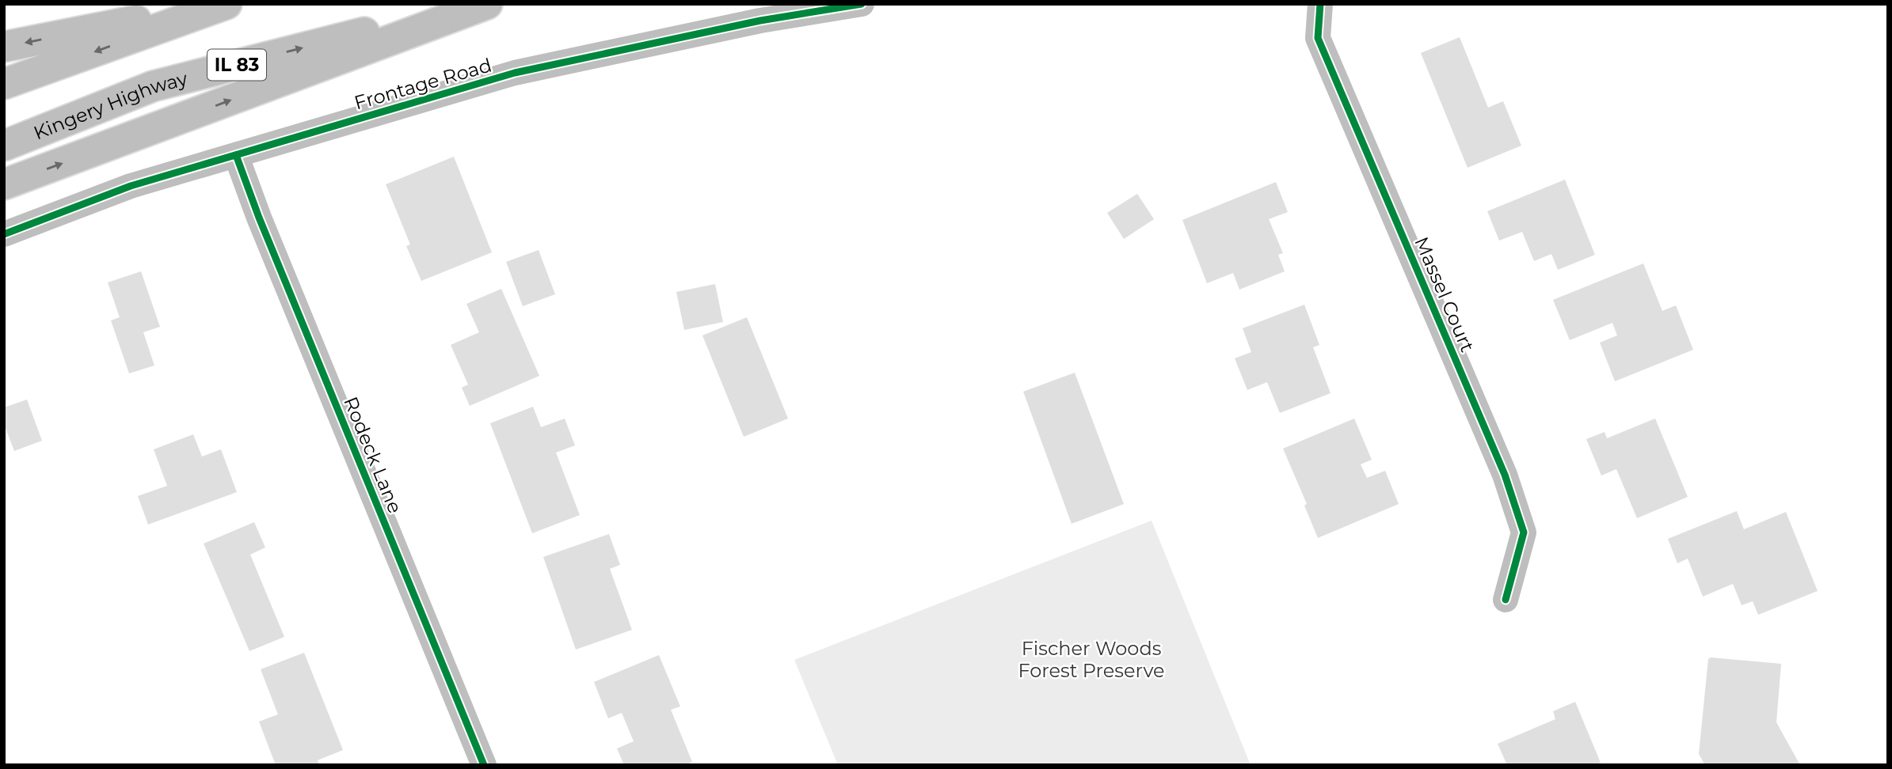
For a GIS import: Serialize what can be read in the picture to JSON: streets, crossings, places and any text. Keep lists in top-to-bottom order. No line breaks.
{"streets":{"highway":["IL 83","Kingery Highway"],"street":["Frontage Road","Massel Court","Rodeck Lane"]},"crossings":[["Frontage Road","Rodeck Lane"]],"parks":["Fischer Woods Forest Preserve"]}
